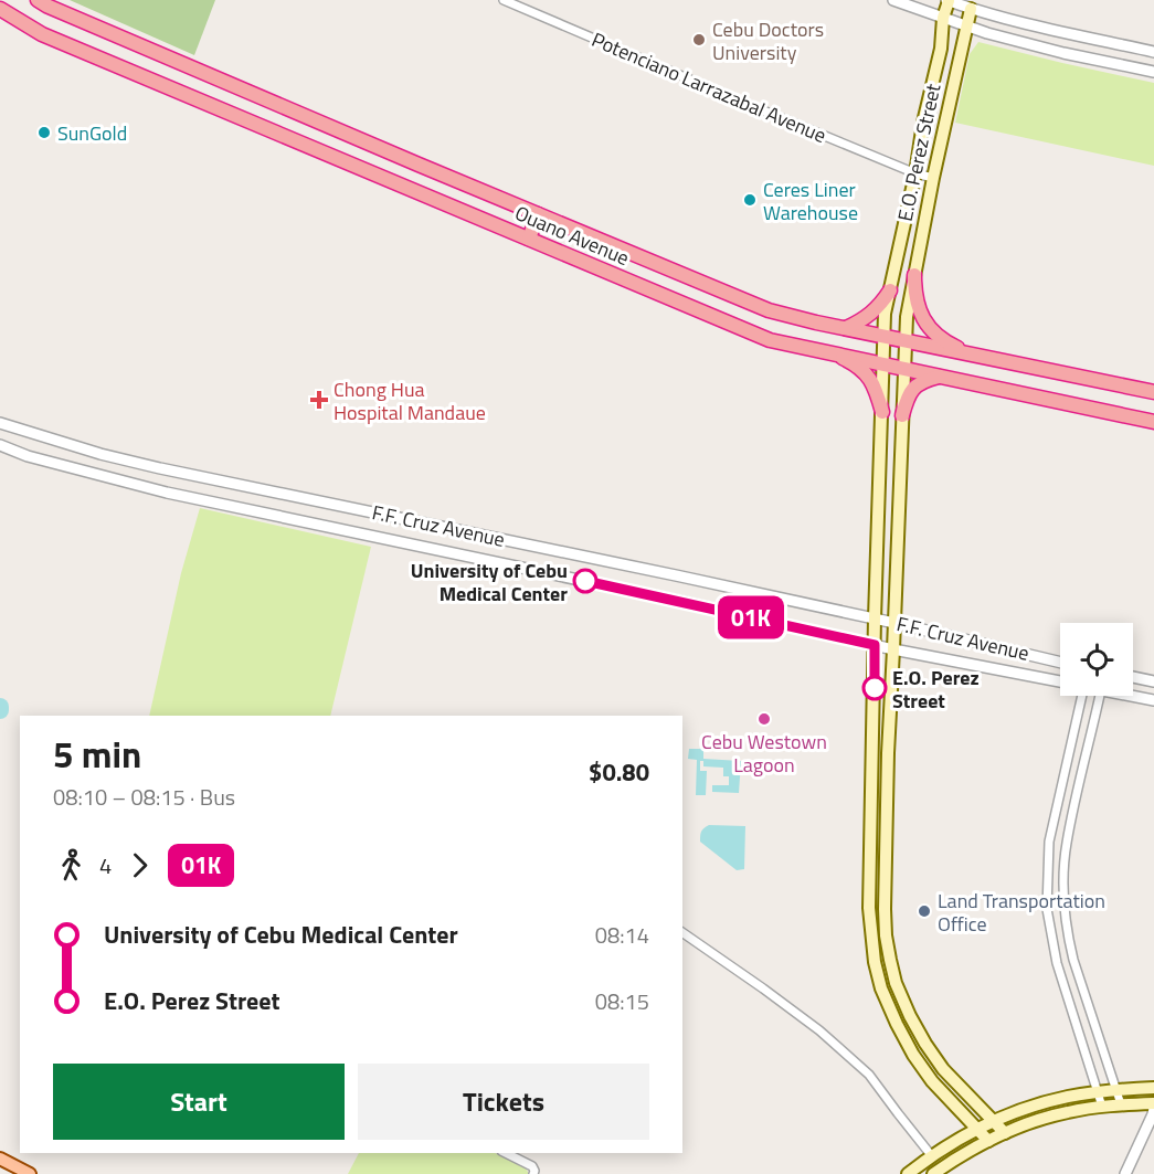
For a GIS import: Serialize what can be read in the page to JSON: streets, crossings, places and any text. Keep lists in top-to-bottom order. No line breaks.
{"streets":{"highway":["Ouano Avenue"],"main road":["E.O. Perez Street"],"street":["Potenciano Larrazabal Avenue","F.F. Cruz Avenue"]},"crossings":[["Potenciano Larrazabal Avenue","E.O. Perez Street"],["E.O. Perez Street","Ouano Avenue"],["E.O. Perez Street","F.F. Cruz Avenue"]],"places":{"other":["Cebu Doctors University","SunGold","Ceres Liner Warehouse","University of Cebu Medical Center","E.O. Perez Street","Cebu Westown Lagoon","Land Transportation Office"],"health":["Chong Hua Hospital Mandaue"]},"lines":["bus line 01K"],"page":{"on_map":"01K","heading":["5 min","08:10 – 08:15 · Bus","$0.80"],"legs":["4","01K"],"list":[{"name":"University of Cebu Medical Center","value":"08:14"},{"name":"E.O. Perez Street","value":"08:15"}],"buttons":["Start","Tickets"]}}
